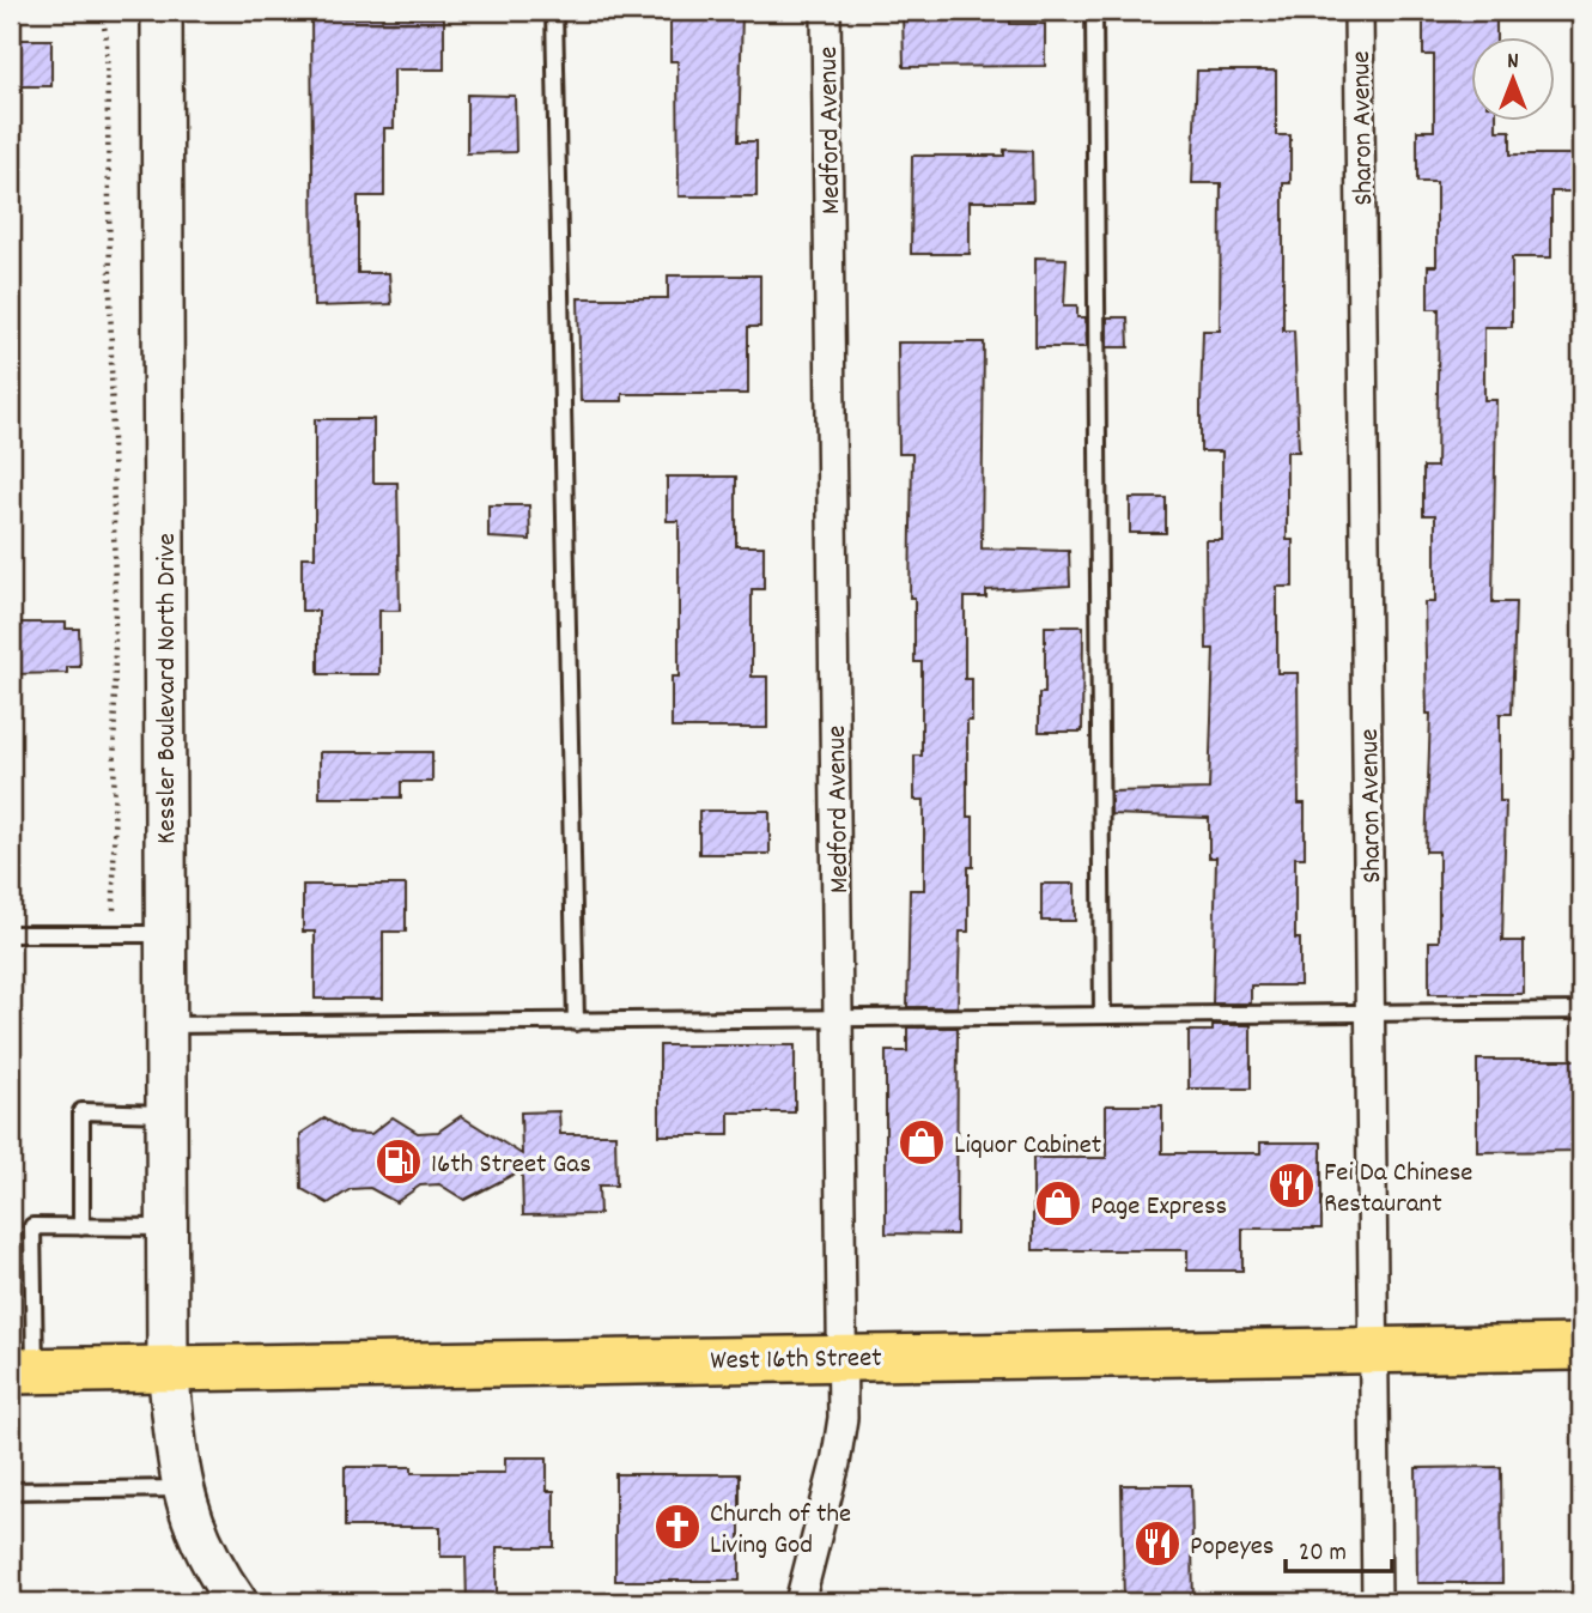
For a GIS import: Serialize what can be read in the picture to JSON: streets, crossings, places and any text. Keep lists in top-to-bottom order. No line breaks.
{"streets":{"main road":["Kessler Boulevard North Drive","West 16th Street"],"street":["Sharon Avenue","Medford Avenue"]},"crossings":[["Sharon Avenue","West 16th Street"],["Medford Avenue","West 16th Street"],["Kessler Boulevard North Drive","West 16th Street"]],"places":{"shop":["Liquor Cabinet","Page Express"],"fuel station":["16th Street Gas"],"restaurant":["Fei Da Chinese Restaurant","Popeyes"],"church":["Church of the Living God"]},"scale_bar":"20 m","north":"top"}
